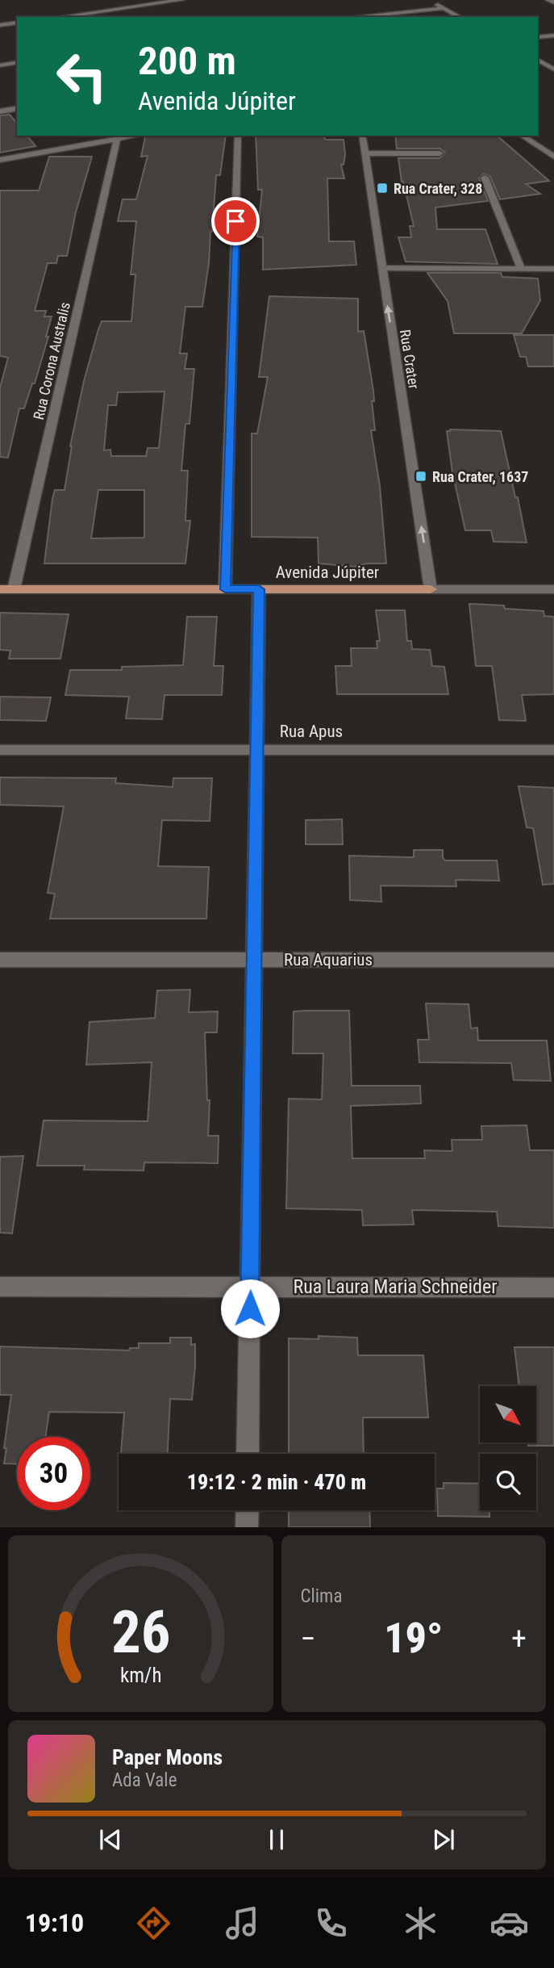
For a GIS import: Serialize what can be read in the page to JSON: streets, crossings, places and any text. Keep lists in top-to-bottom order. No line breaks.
{"streets":{"main road":["Avenida Júpiter"],"street":["Rua Crater","Rua Corona Australis","Rua Apus","Rua Aquarius","Rua Laura Maria Schneider"]},"crossings":[["Rua Crater","Avenida Júpiter"],["Rua Corona Australis","Avenida Júpiter"]],"one_way":["Rua Crater"],"places":{"transit":["Rua Crater, 328","Rua Crater, 1637"]},"north":"bottom right","page":{"turn":["200 m","Avenida Júpiter"],"limit":"30","trip":"19:12 · 2 min · 470 m","tile":"Clima","heat":["−","19°","+"],"song":["Paper Moons","Ada Vale"],"tabs":"19:10","gauge":["26","km/h"]}}
